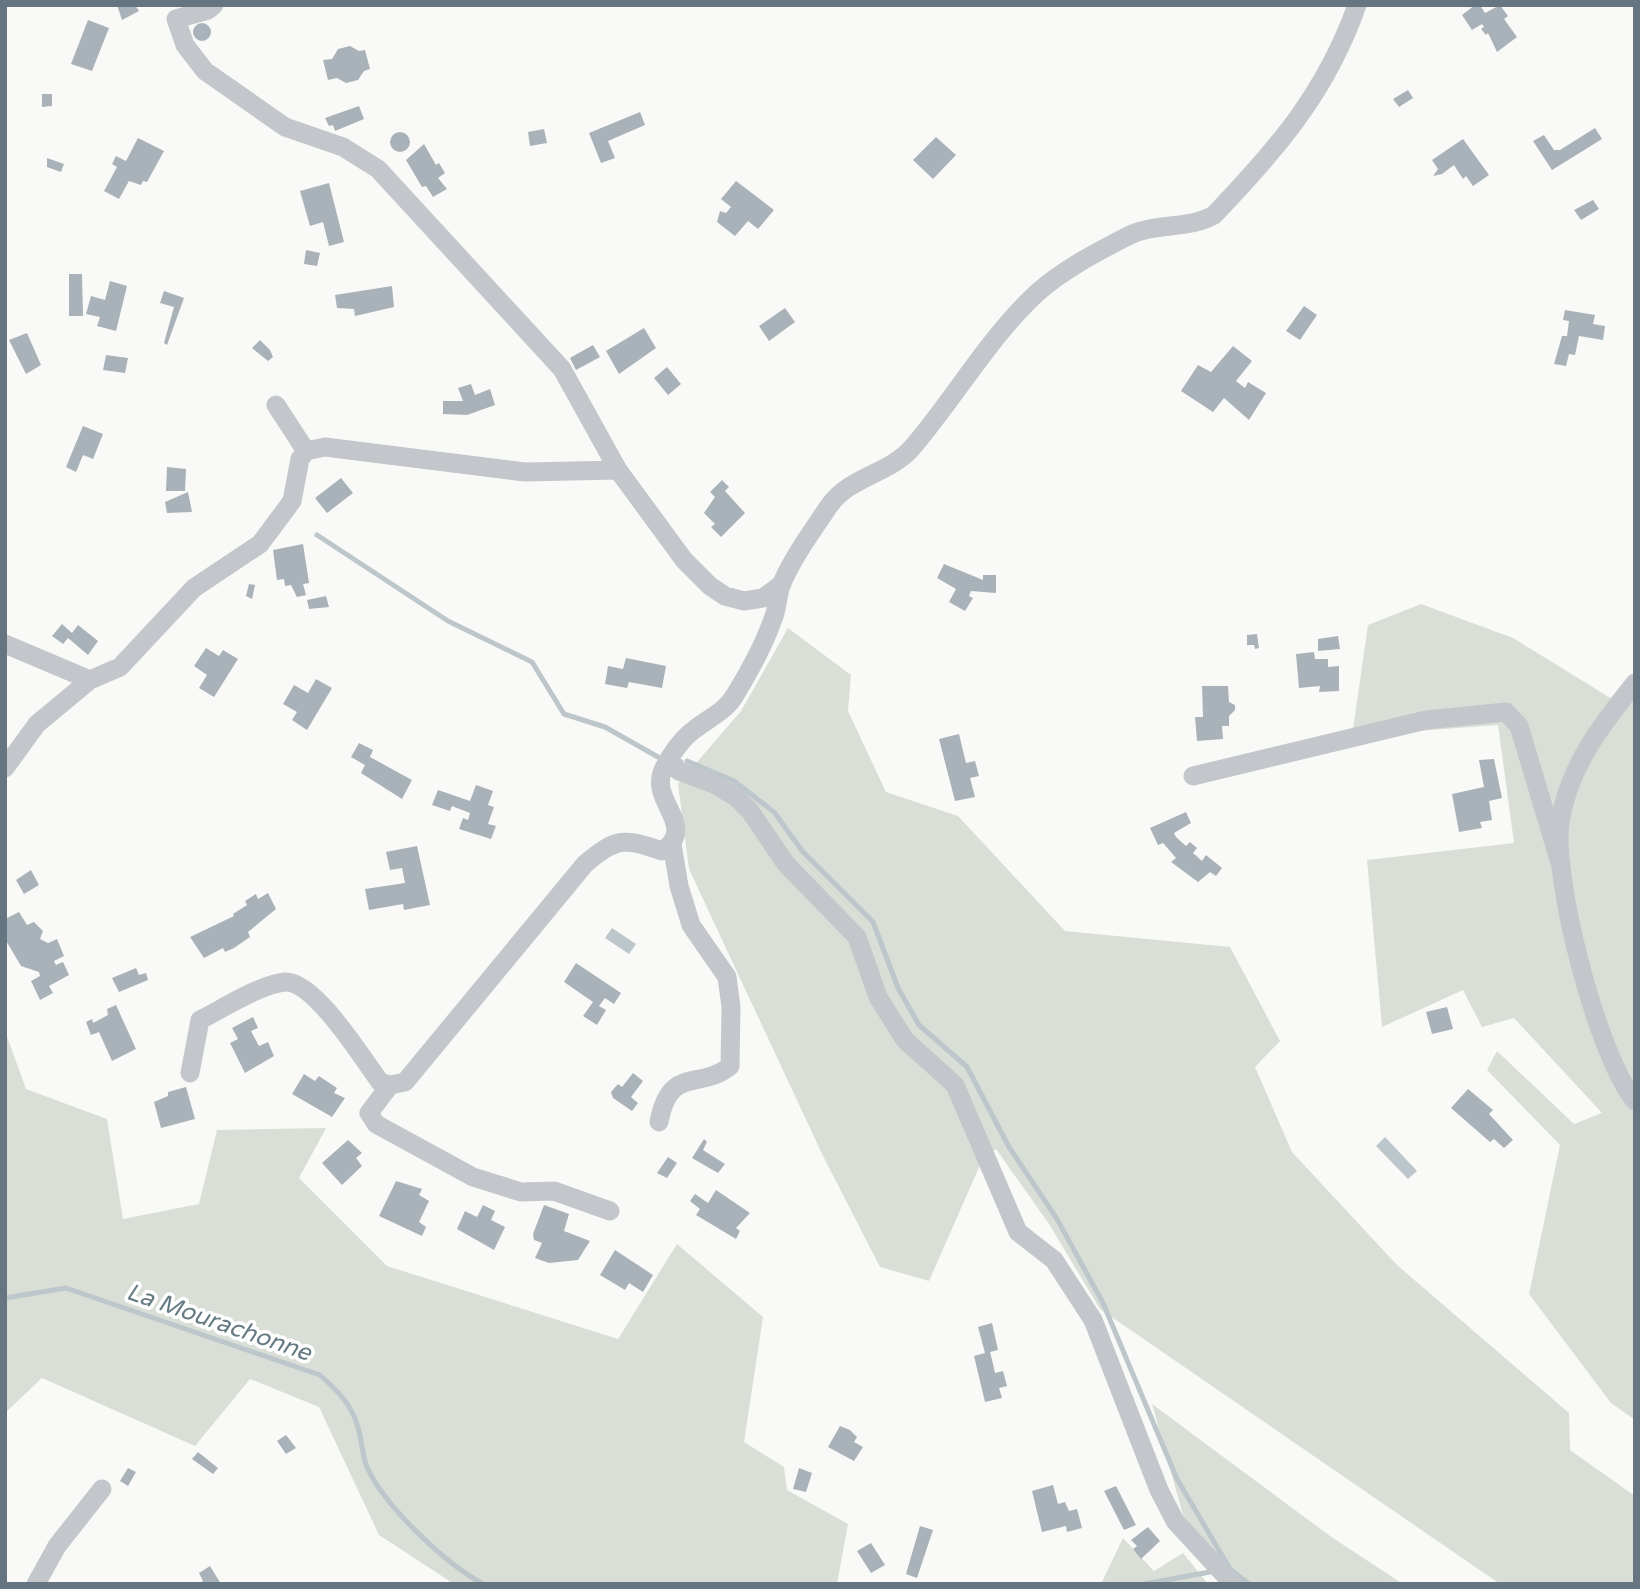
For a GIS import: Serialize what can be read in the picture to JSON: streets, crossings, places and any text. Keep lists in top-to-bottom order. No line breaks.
{"water":["La Mourachonne"]}
